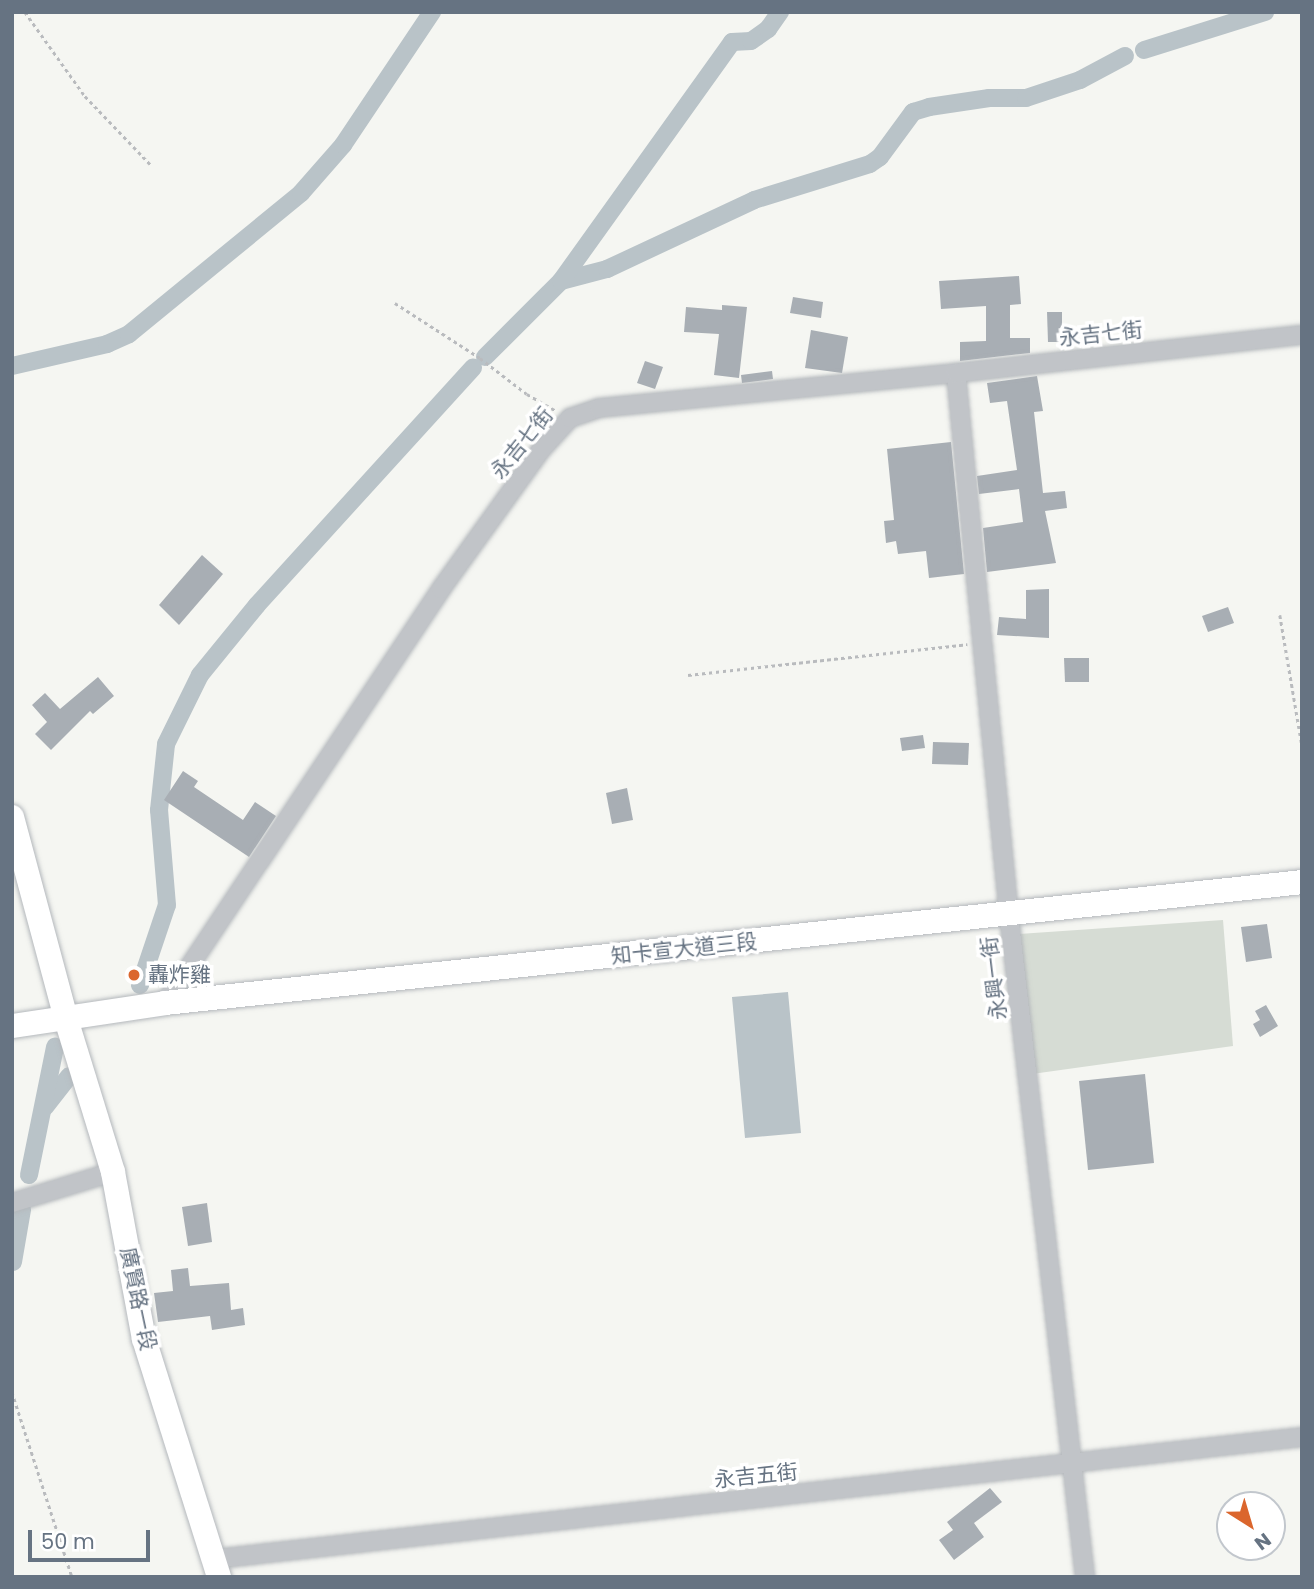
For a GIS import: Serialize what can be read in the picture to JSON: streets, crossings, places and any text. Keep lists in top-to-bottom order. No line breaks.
{"streets":{"street":["永吉七街","知卡宣大道三段","永興一街","廣賢路一段","永吉五街"]},"crossings":[["永吉七街","知卡宣大道三段"],["永吉七街","永興一街"],["知卡宣大道三段","永興一街"],["知卡宣大道三段","廣賢路一段"],["永興一街","永吉五街"],["廣賢路一段","永吉五街"]],"places":["轟炸雞"],"scale_bar":"50 m","north":"bottom right"}
